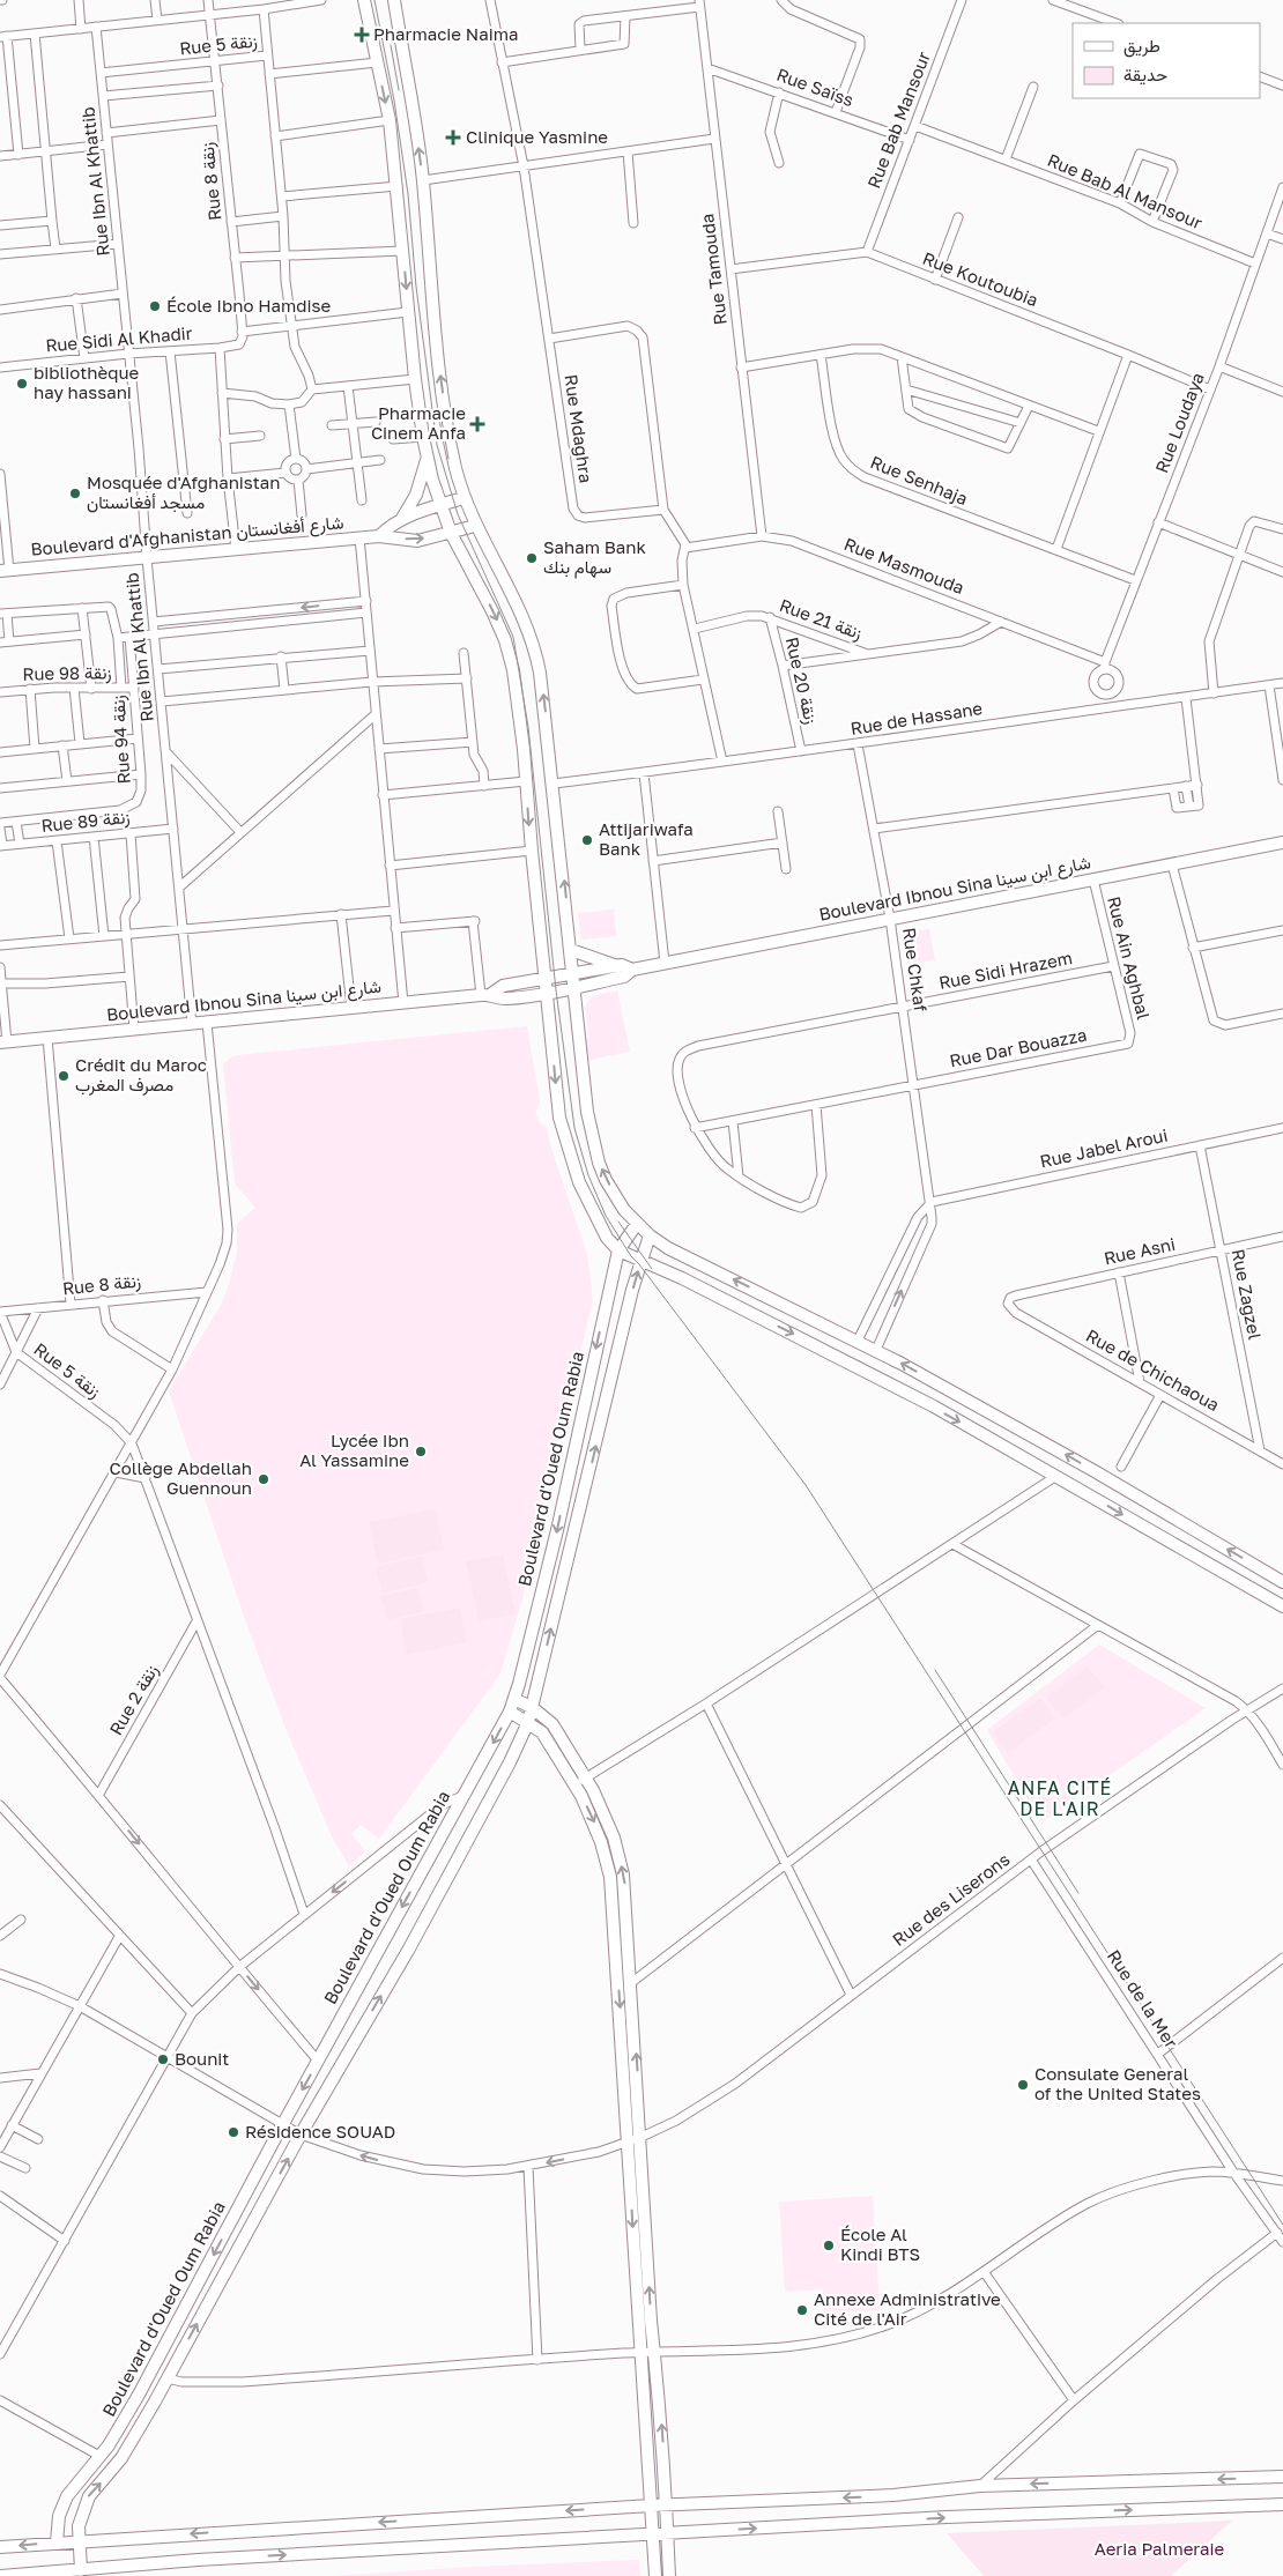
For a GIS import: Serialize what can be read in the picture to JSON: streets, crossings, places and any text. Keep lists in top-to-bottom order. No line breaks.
{"streets":{"main road":["Boulevard d'Afghanistan شارع أفغانستان","Boulevard Ibnou Sina شارع ابن سينا","Boulevard d'Oued Oum Rabia"],"street":["Rue 5 زنقة","Rue Saïss","Rue Bab Mansour","Rue Ibn Al Khattib","Rue 8 زنقة","Rue Bab Al Mansour","Rue Tamouda","Rue Koutoubia","Rue Sidi Al Khadir","Rue Loudaya","Rue Mdaghra","Rue Senhaja","Rue Masmouda","Rue 21 زنقة","Rue 98 زنقة","Rue 20 زنقة","Rue de Hassane","Rue 94 زنقة","Rue 89 زنقة","Rue Ain Aghbal","Rue Chkaf","Rue Sidi Hrazem","Rue Dar Bouazza","Rue Jabel Aroui","Rue Asni","Rue Zagzel","Rue de Chichaoua","Rue 2 زنقة","Rue des Liserons","Rue de la Mer"]},"crossings":[["Rue 5 زنقة","Rue Ibn Al Khattib"],["Rue 5 زنقة","Rue 8 زنقة"],["Rue Saïss","Rue Bab Mansour"],["Rue Saïss","Rue Tamouda"],["Rue Bab Mansour","Rue Bab Al Mansour"],["Rue Bab Mansour","Rue Koutoubia"],["Rue Ibn Al Khattib","Rue Sidi Al Khadir"],["Rue Ibn Al Khattib","Boulevard d'Afghanistan شارع أفغانستان"],["Rue Ibn Al Khattib","Rue 89 زنقة"],["Rue Ibn Al Khattib","Boulevard Ibnou Sina شارع ابن سينا"],["Rue 8 زنقة","Rue Sidi Al Khadir"],["Rue Bab Al Mansour","Rue Loudaya"],["Rue Tamouda","Rue Koutoubia"],["Rue Tamouda","Rue Masmouda"],["Rue Koutoubia","Rue Loudaya"],["Rue Loudaya","Rue Senhaja"],["Rue Loudaya","Rue Masmouda"],["Rue 21 زنقة","Rue 20 زنقة"],["Rue 98 زنقة","Rue 94 زنقة"],["Rue 20 زنقة","Rue de Hassane"],["Rue de Hassane","Rue Chkaf"],["Boulevard Ibnou Sina شارع ابن سينا","Rue Ain Aghbal"],["Boulevard Ibnou Sina شارع ابن سينا","Rue Chkaf"],["Rue Ain Aghbal","Rue Sidi Hrazem"],["Rue Ain Aghbal","Rue Dar Bouazza"],["Rue Chkaf","Rue Sidi Hrazem"],["Rue Chkaf","Rue Dar Bouazza"],["Rue Chkaf","Rue Jabel Aroui"],["Rue Sidi Hrazem","Rue Dar Bouazza"],["Rue Jabel Aroui","Rue Zagzel"],["Rue Asni","Rue Zagzel"],["Rue Asni","Rue de Chichaoua"],["Rue Zagzel","Rue de Chichaoua"],["Boulevard d'Oued Oum Rabia","Rue des Liserons"],["Rue des Liserons","Rue de la Mer"]],"districts":["ANFA CITÉ DE L'AIR"],"parks":["Aeria Palmeraie"],"places":{"health":["Pharmacie Naima","Clinique Yasmine","Pharmacie Cinem Anfa"],"other":["École Ibno Hamdise","bibliothèque hay hassani","Mosquée d'Afghanistan مسجد أفغانستان","Saham Bank سهام بنك","Attijariwafa Bank","Crédit du Maroc مصرف المغرب","Lycée Ibn Al Yassamine","Collège Abdellah Guennoun","Bounit","Consulate General of the United States","Résidence SOUAD","École Al Kindi BTS","Annexe Administrative Cité de l'Air"]},"legend":["طريق","حديقة"]}
